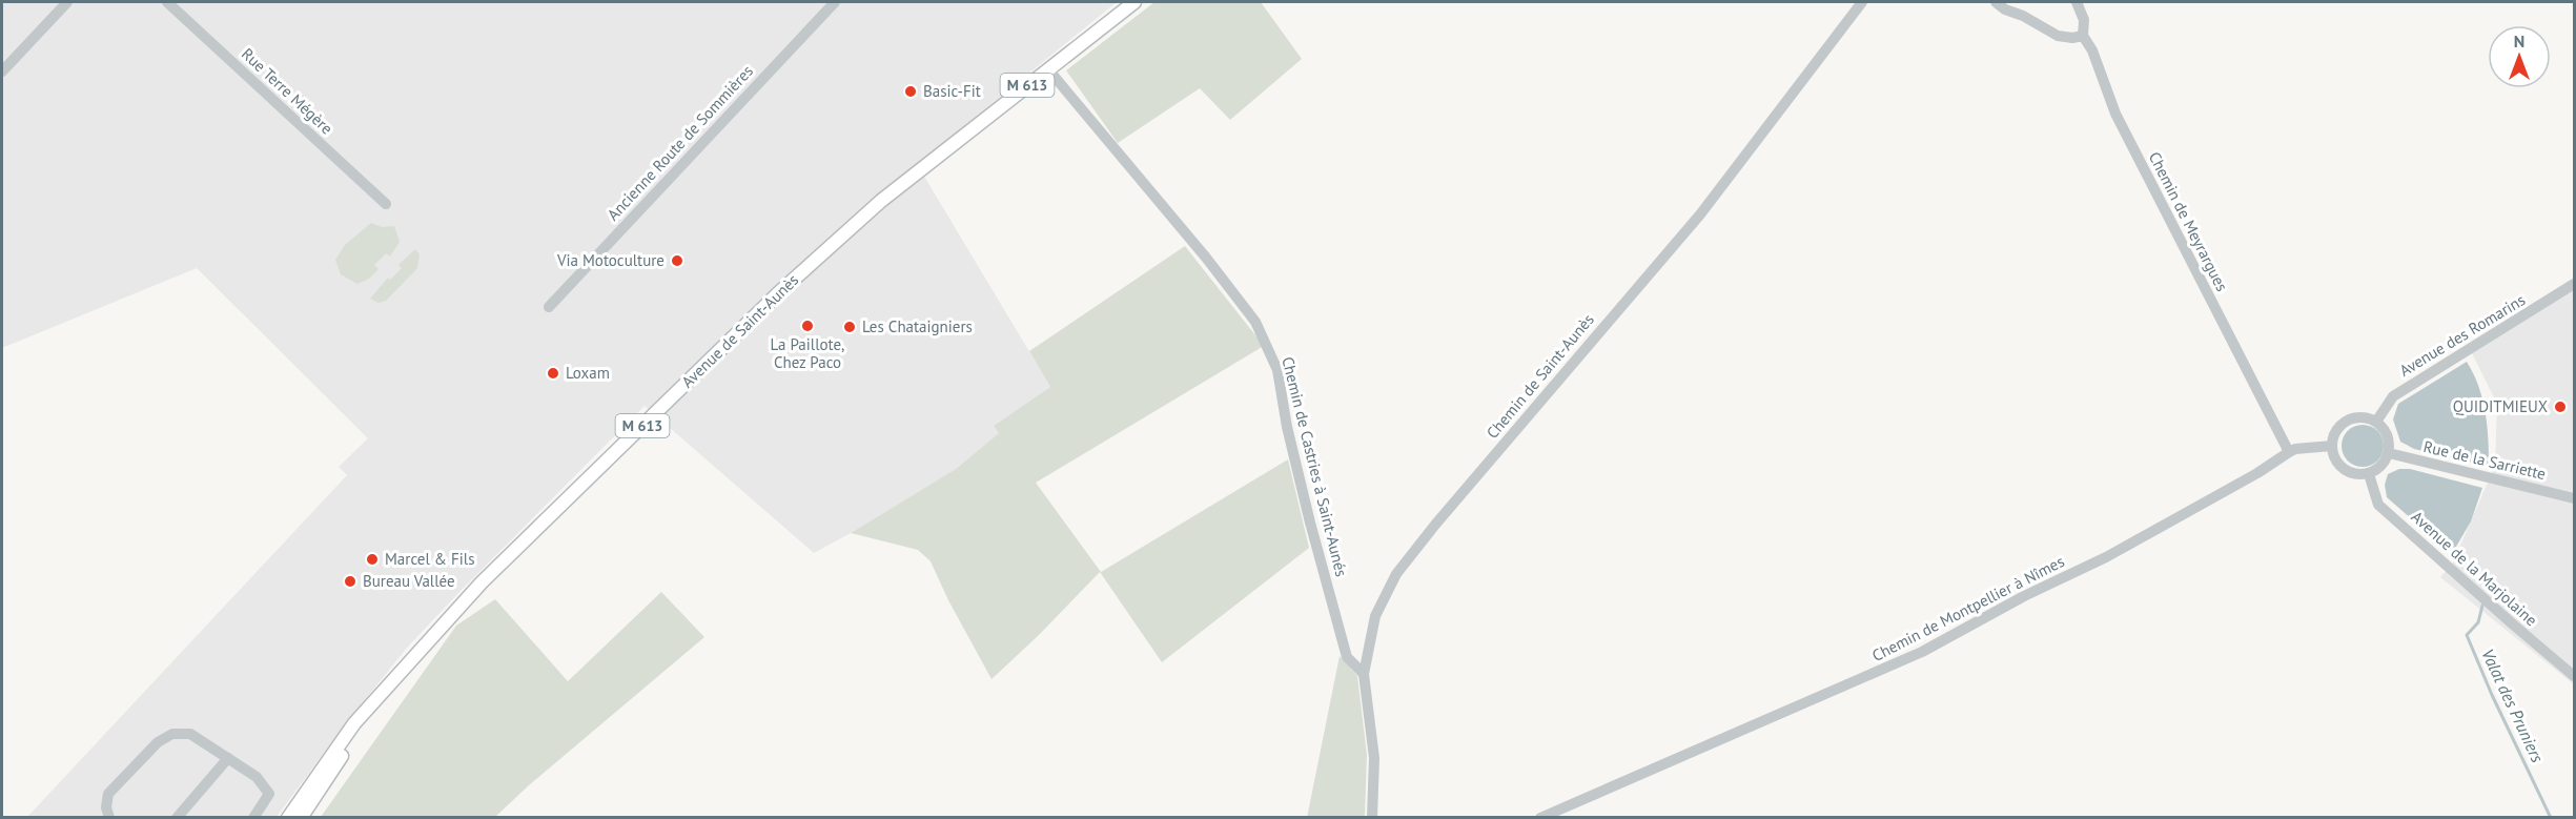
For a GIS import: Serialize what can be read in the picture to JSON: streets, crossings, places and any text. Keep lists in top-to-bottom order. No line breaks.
{"streets":{"main road":["M 613","Avenue de Saint-Aunès"],"street":["Rue Terre Mégère","Ancienne Route de Sommières","Chemin de Meyrargues","Avenue des Romarins","Chemin de Saint-Aunès","Rue de la Sarriette","Chemin de Castries à Saint-Aunés","Avenue de la Marjolaine","Chemin de Montpellier à Nîmes"]},"crossings":[["Chemin de Meyrargues","Chemin de Montpellier à Nîmes"],["Avenue de Saint-Aunès","Chemin de Castries à Saint-Aunés"],["Avenue des Romarins","Rue de la Sarriette"],["Avenue des Romarins","Avenue de la Marjolaine"],["Avenue des Romarins","Chemin de Montpellier à Nîmes"],["Chemin de Saint-Aunès","Chemin de Castries à Saint-Aunés"],["Rue de la Sarriette","Avenue de la Marjolaine"],["Rue de la Sarriette","Chemin de Montpellier à Nîmes"],["Avenue de la Marjolaine","Chemin de Montpellier à Nîmes"]],"water":["Valat des Pruniers"],"places":["Basic-Fit","Via Motoculture","La Paillote, Chez Paco","Les Chataigniers","Loxam","QUIDITMIEUX","Marcel & Fils","Bureau Vallée"],"north":"top"}
